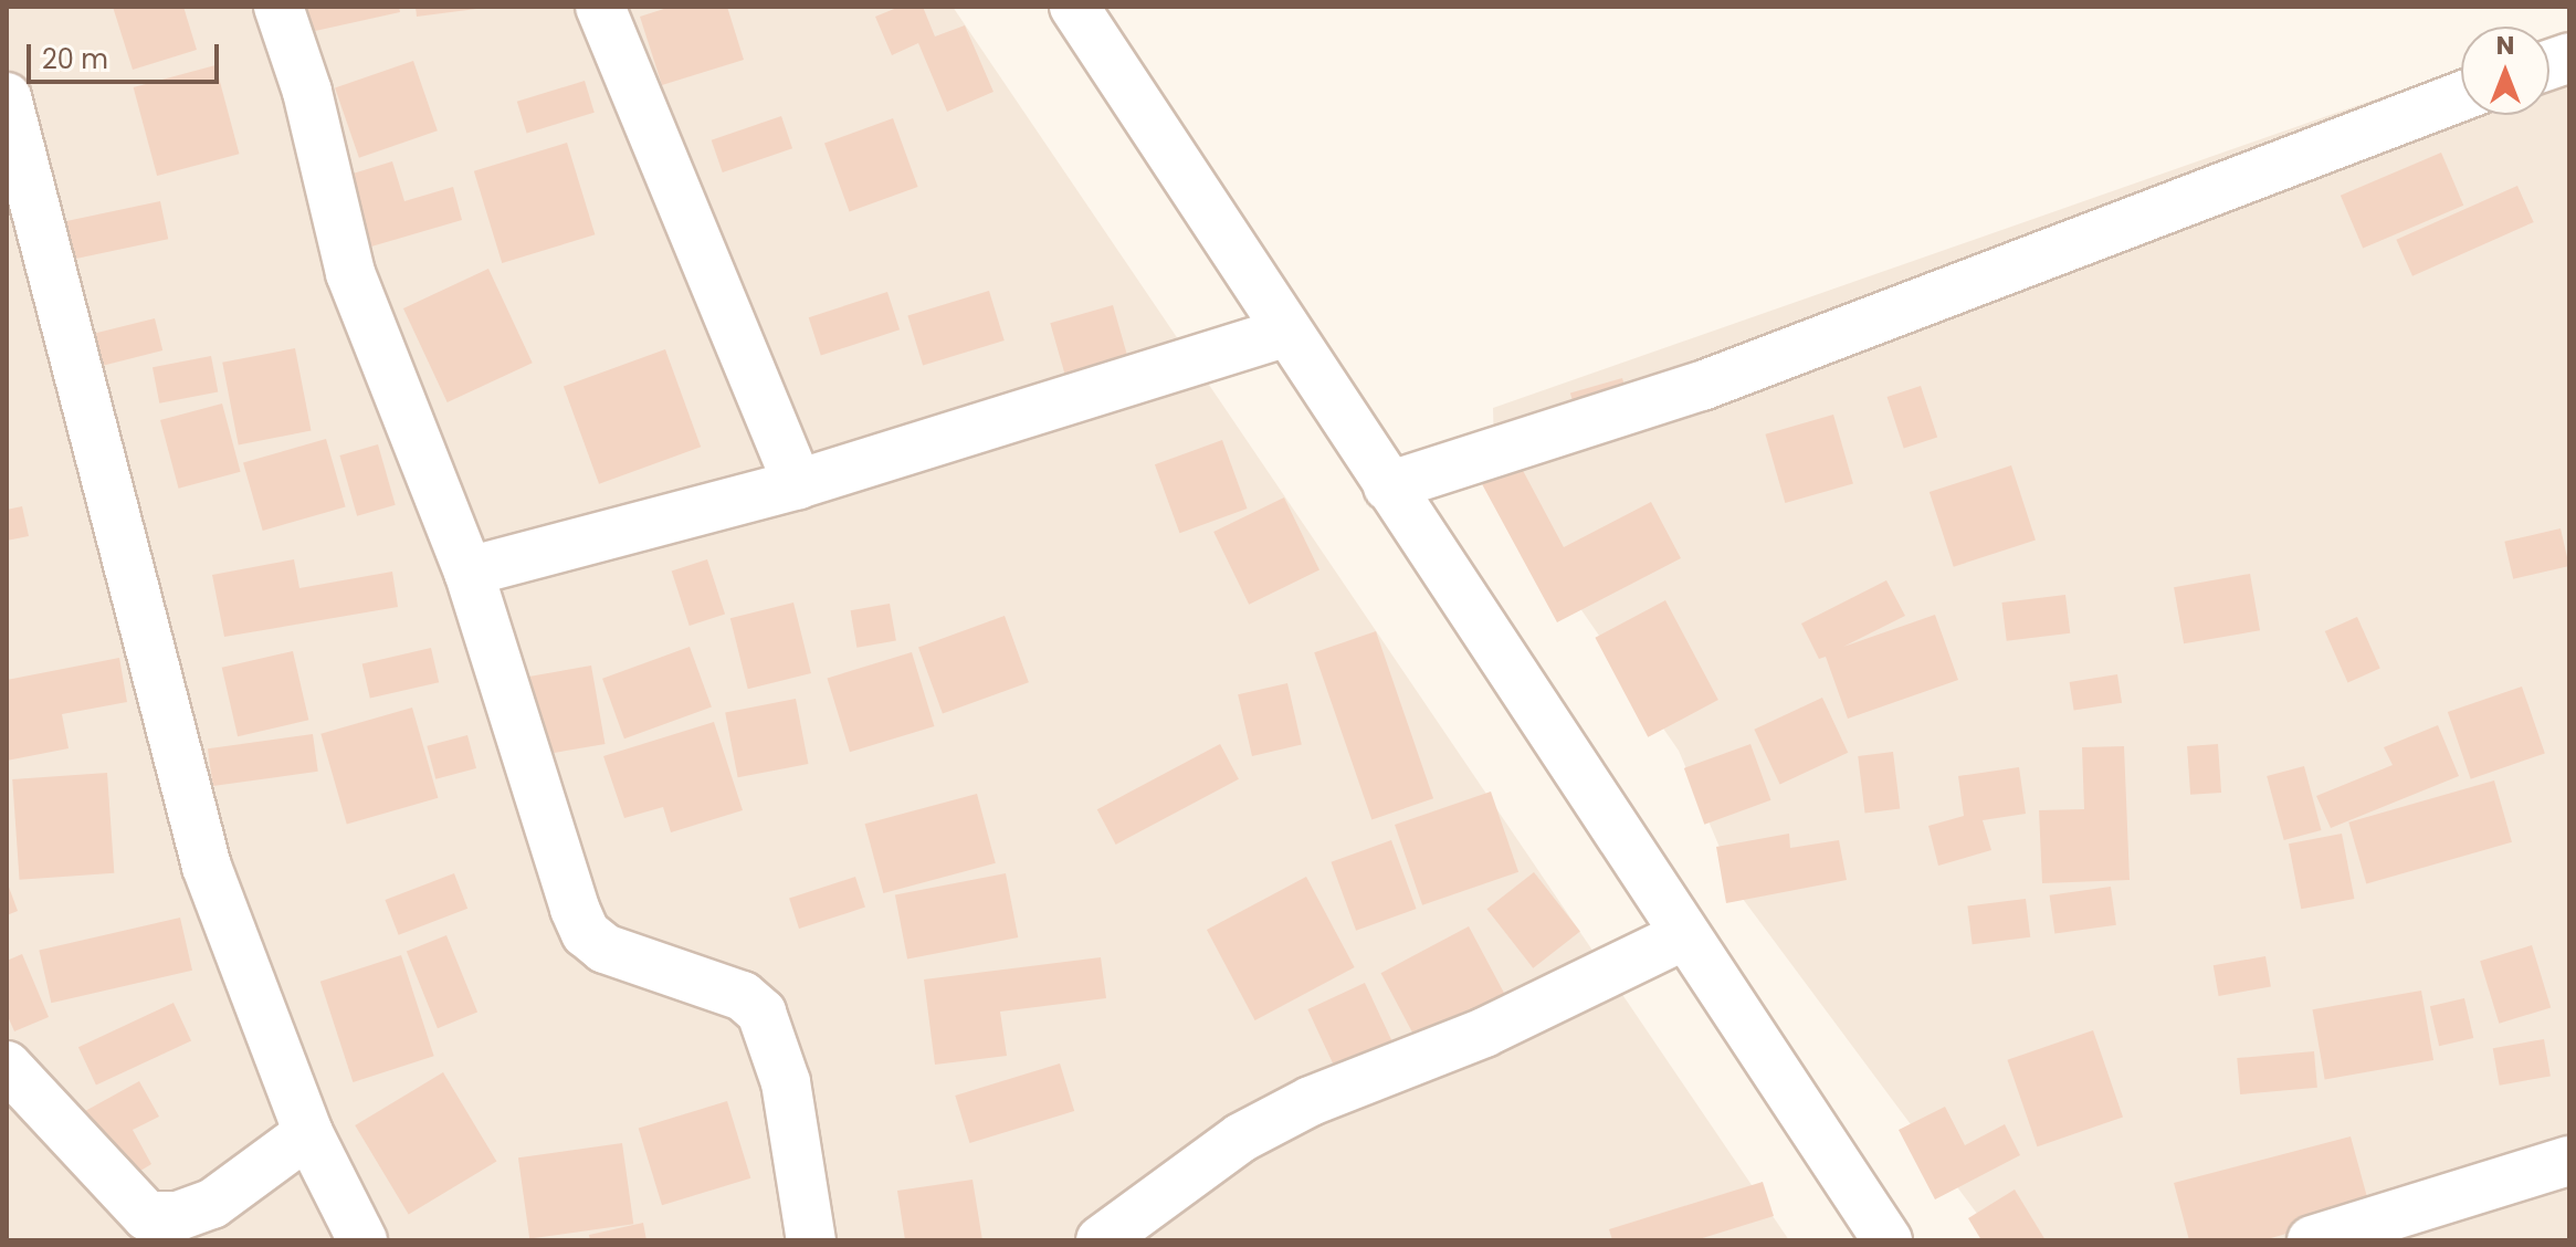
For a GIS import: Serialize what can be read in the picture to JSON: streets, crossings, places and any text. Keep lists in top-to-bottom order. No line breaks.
{"scale_bar":"20 m","north":"top"}
